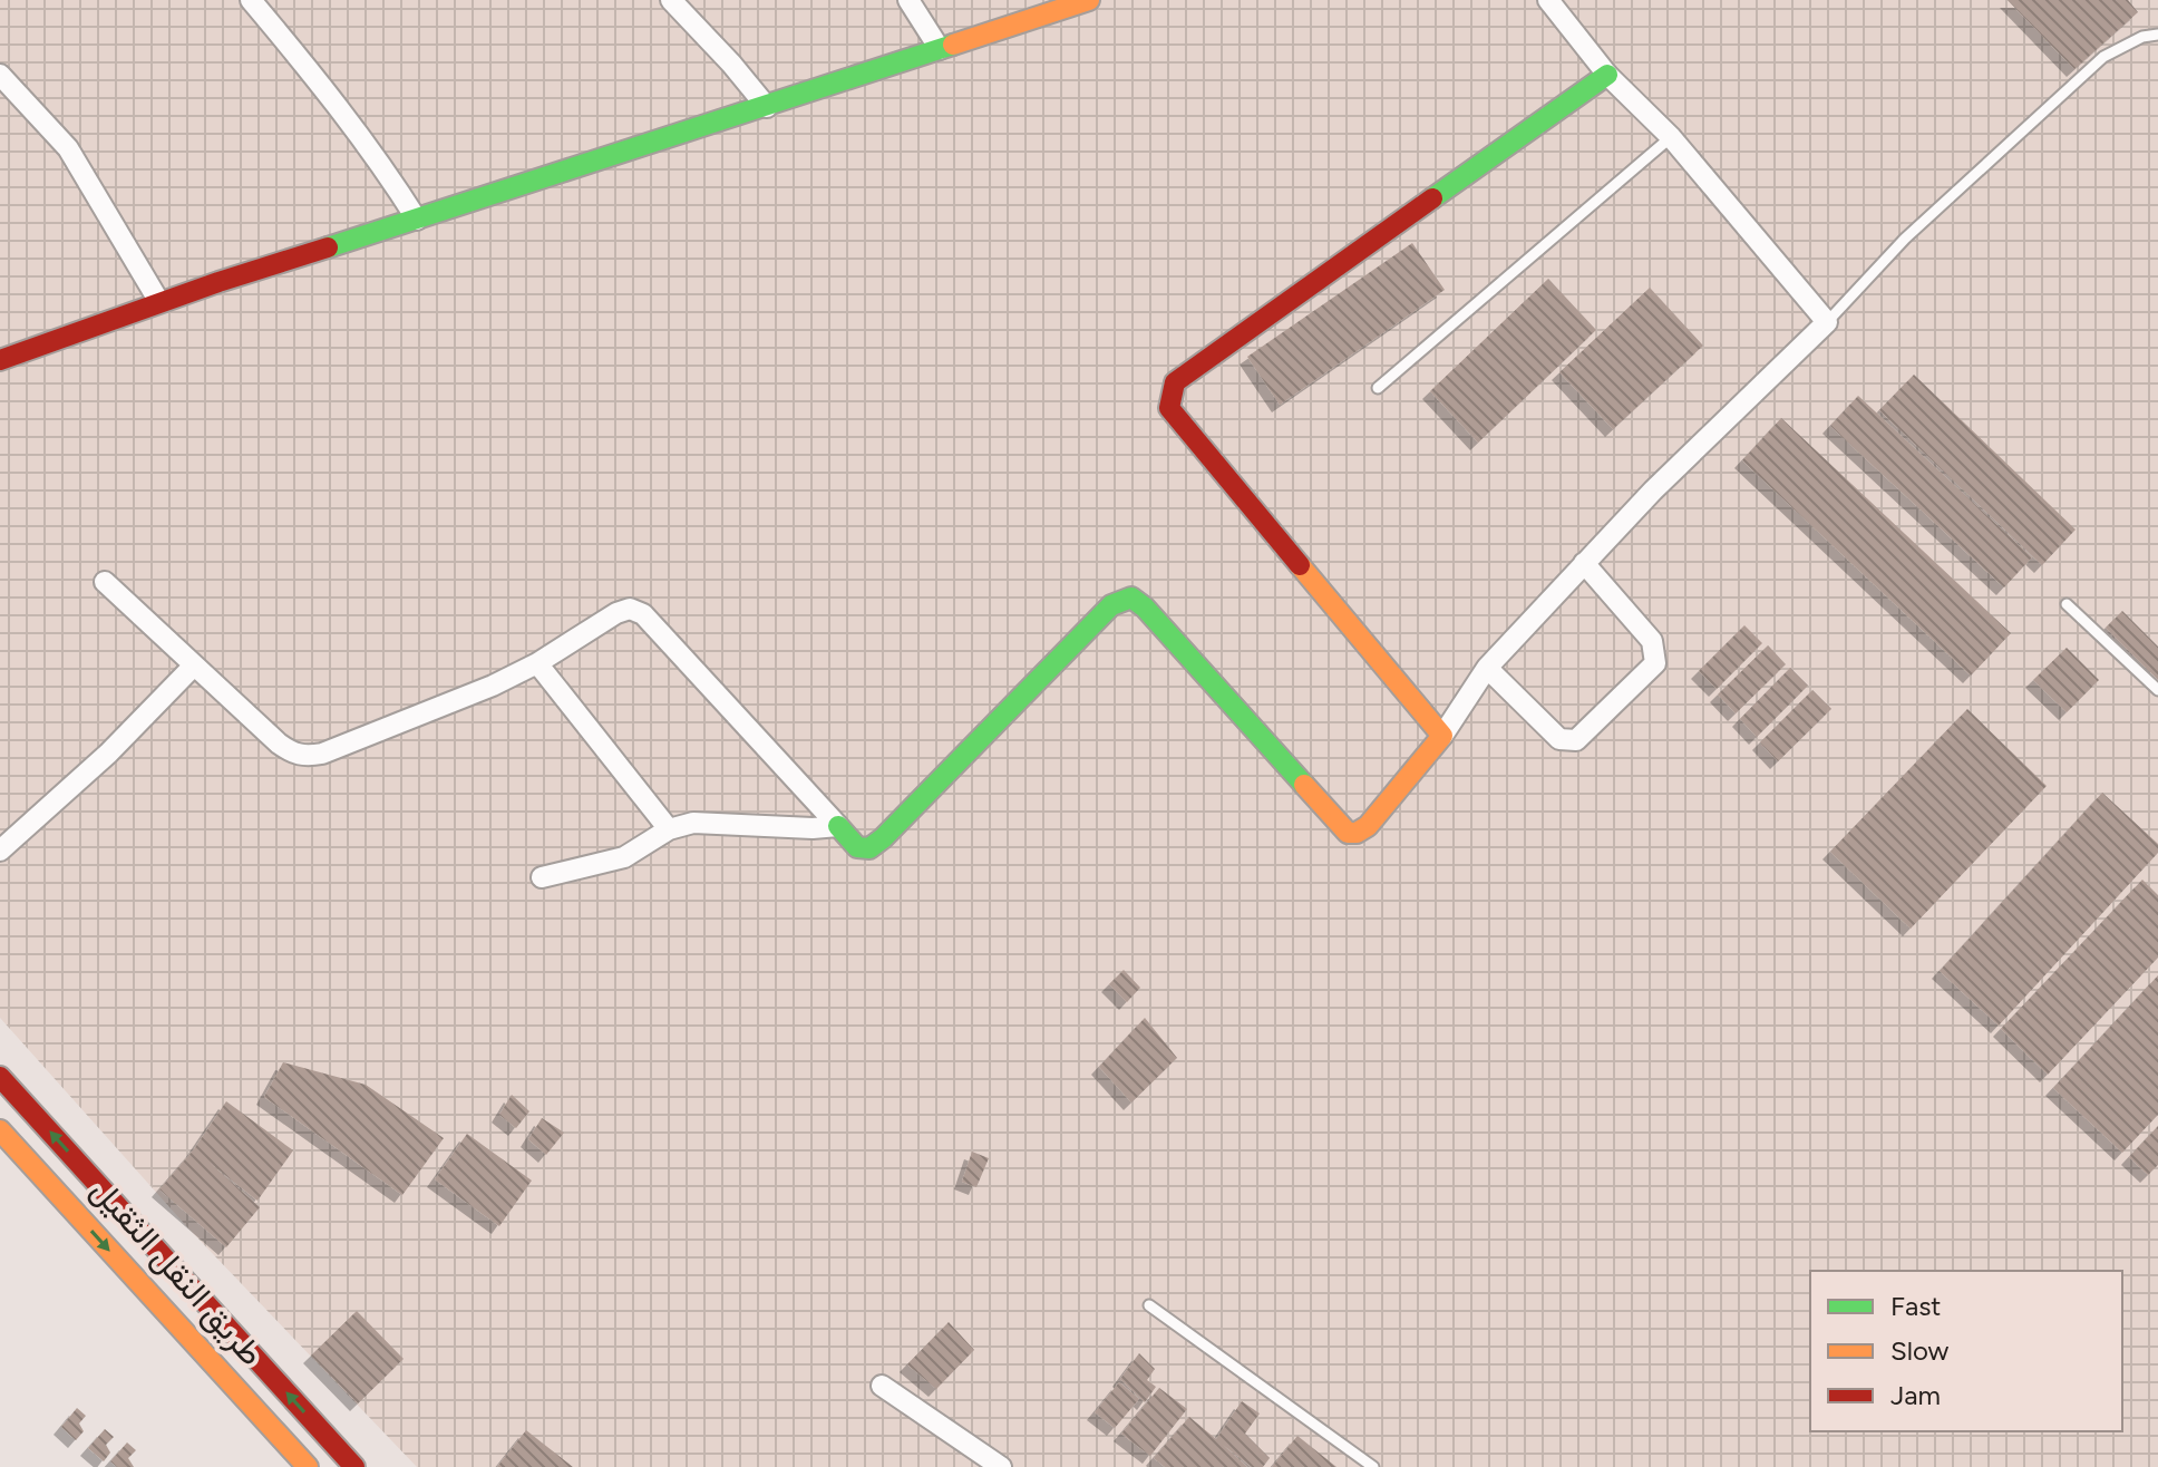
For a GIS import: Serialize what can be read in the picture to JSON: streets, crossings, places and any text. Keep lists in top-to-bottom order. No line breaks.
{"streets":{"main road":["طريق النقل الثقيل"]},"legend":["Fast","Slow","Jam"]}
